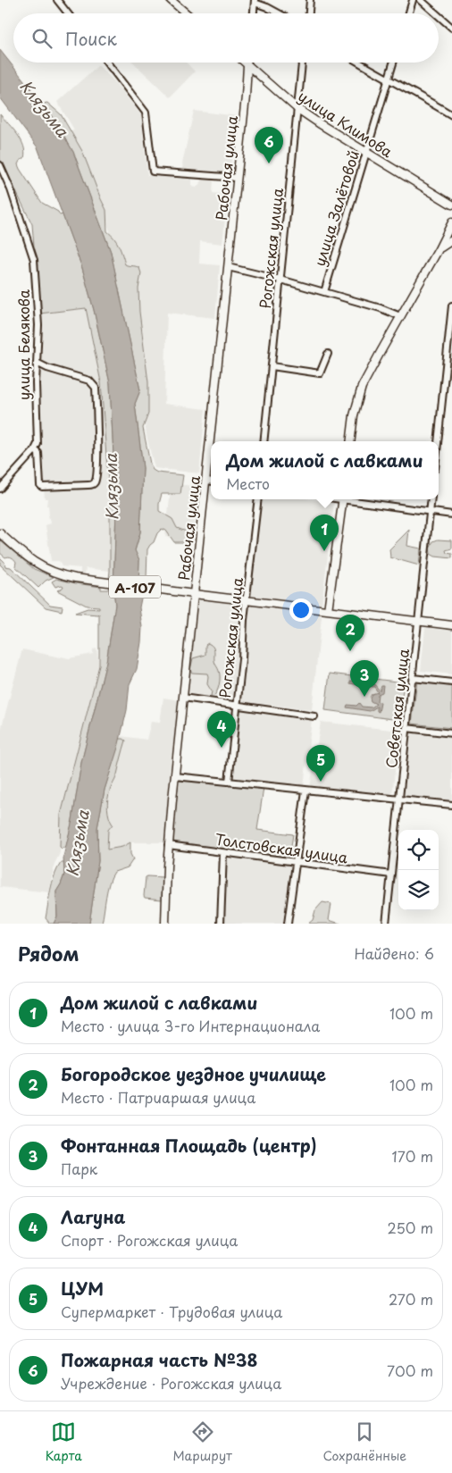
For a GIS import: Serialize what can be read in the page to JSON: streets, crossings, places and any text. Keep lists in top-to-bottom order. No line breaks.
{"streets":{"main road":["улица Климова","Рабочая улица","А-107"],"street":["улица Залётовой","Рогожская улица","улица Белякова","Советская улица","Толстовская улица"]},"crossings":[["улица Климова","Рабочая улица"],["улица Климова","улица Залётовой"],["улица Климова","Рогожская улица"],["Рабочая улица","А-107"],["Рабочая улица","Толстовская улица"],["Рогожская улица","А-107"],["А-107","Советская улица"],["Советская улица","Толстовская улица"]],"water":["Клязьма"],"page":{"search":"Поиск","pins":["6","1","2","3","4","5"],"popup":["Дом жилой с лавками","Место"],"heading":["Рядом","Найдено: 6"],"list":[{"mark":"1","name":"Дом жилой с лавками","note":"Место · улица 3-го Интернационала","value":"100 m"},{"mark":"2","name":"Богородское уездное училище","note":"Место · Патриаршая улица","value":"100 m"},{"mark":"3","name":"Фонтанная Площадь (центр)","note":"Парк","value":"170 m"},{"mark":"4","name":"Лагуна","note":"Спорт · Рогожская улица","value":"250 m"},{"mark":"5","name":"ЦУМ","note":"Супермаркет · Трудовая улица","value":"270 m"},{"mark":"6","name":"Пожарная часть №38","note":"Учреждение · Рогожская улица","value":"700 m"}],"nav":["Карта","Маршрут","Сохранённые"]}}
